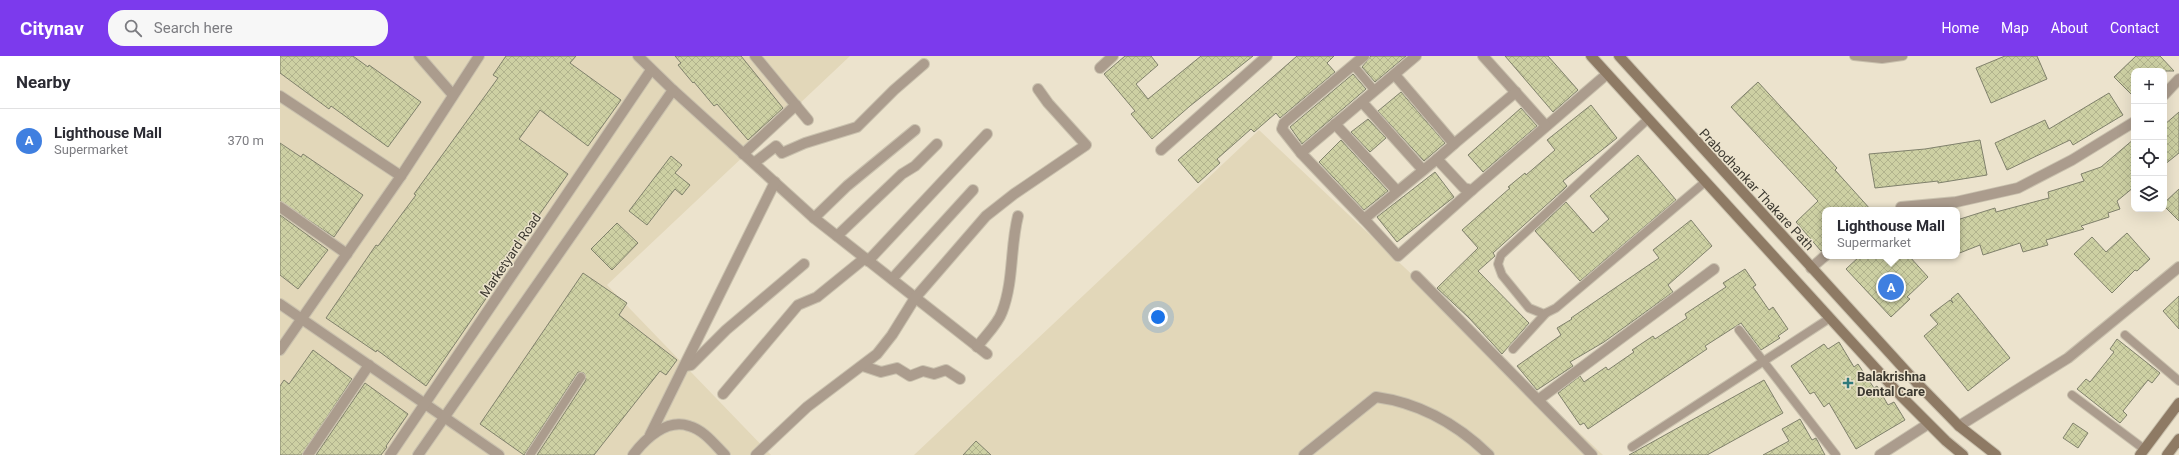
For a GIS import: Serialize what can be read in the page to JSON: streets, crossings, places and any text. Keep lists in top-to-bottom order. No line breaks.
{"streets":{"main road":["Prabodhankar Thakare Path"],"street":["Marketyard Road"]},"places":{"health":["Balakrishna Dental Care"]},"page":{"header":"Citynav","search":"Search here","nav":["Home","Map","About","Contact"],"heading":"Nearby","map_buttons":["+","−"],"list":[{"mark":"A","name":"Lighthouse Mall","note":"Supermarket","value":"370 m"}],"popup":["Lighthouse Mall","Supermarket"],"pins":"A"}}
